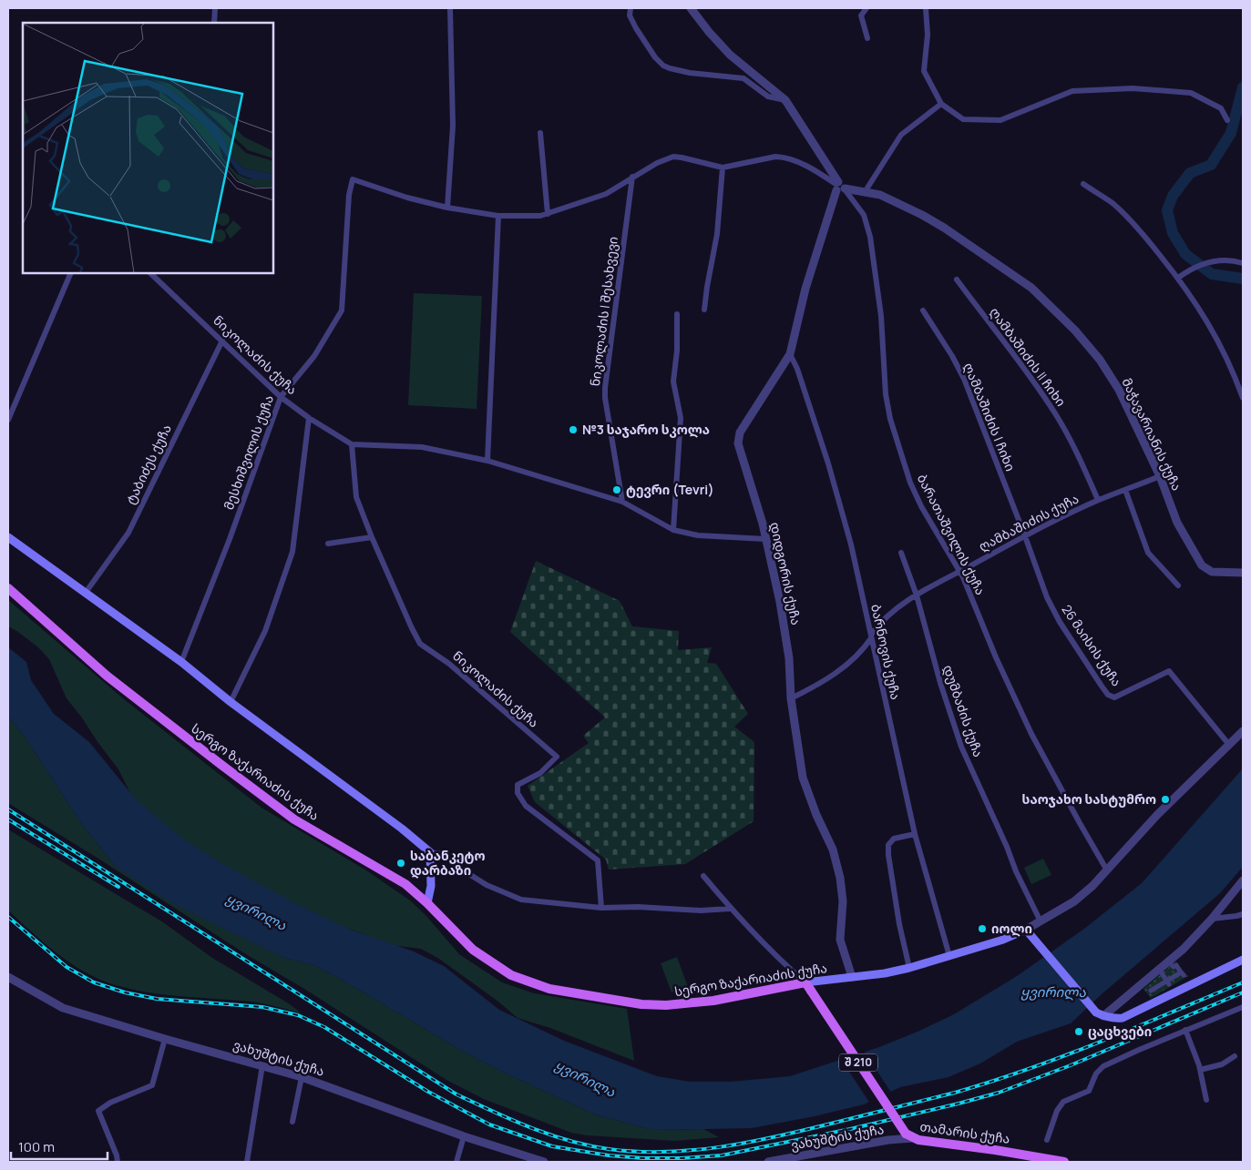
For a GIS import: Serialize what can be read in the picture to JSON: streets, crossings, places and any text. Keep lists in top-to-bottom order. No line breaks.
{"streets":{"main road":["სერგო ზაქარიაძის ქუჩა","შ 210","თამარის ქუჩა"],"street":["ნიკოლაძის I შესახვევი","ნიკოლაძის ქუჩა","ღამბაშიძის II ჩიხი","ღამბაშიძის I ჩიხი","მაჭავარიანის ქუჩა","მესხიშვილის ქუჩა","ტაბიძეს ქუჩა","ღამბაშიძის ქუჩა","ბარათაშვილის ქუჩა","დიდგორის ქუჩა","26 მაისის ქუჩა","ბარნოვის ქუჩა","დუმბაძის ქუჩა","ვახუშტის ქუჩა"]},"crossings":[["ნიკოლაძის I შესახვევი","ნიკოლაძის ქუჩა"],["ნიკოლაძის ქუჩა","მესხიშვილის ქუჩა"],["ნიკოლაძის ქუჩა","ტაბიძეს ქუჩა"],["ნიკოლაძის ქუჩა","დიდგორის ქუჩა"],["ღამბაშიძის II ჩიხი","ღამბაშიძის ქუჩა"],["ღამბაშიძის I ჩიხი","ღამბაშიძის ქუჩა"],["ღამბაშიძის I ჩიხი","26 მაისის ქუჩა"],["მაჭავარიანის ქუჩა","ღამბაშიძის ქუჩა"],["მაჭავარიანის ქუჩა","ბარათაშვილის ქუჩა"],["მაჭავარიანის ქუჩა","დიდგორის ქუჩა"],["ღამბაშიძის ქუჩა","ბარათაშვილის ქუჩა"],["ღამბაშიძის ქუჩა","დიდგორის ქუჩა"],["ღამბაშიძის ქუჩა","26 მაისის ქუჩა"],["ღამბაშიძის ქუჩა","ბარნოვის ქუჩა"],["ღამბაშიძის ქუჩა","დუმბაძის ქუჩა"],["ბარათაშვილის ქუჩა","დიდგორის ქუჩა"],["დიდგორის ქუჩა","ბარნოვის ქუჩა"],["დიდგორის ქუჩა","სერგო ზაქარიაძის ქუჩა"],["ბარნოვის ქუჩა","სერგო ზაქარიაძის ქუჩა"],["სერგო ზაქარიაძის ქუჩა","თამარის ქუჩა"],["ვახუშტის ქუჩა","თამარის ქუჩა"]],"water":["ყვირილა"],"places":["№3 საჯარო სკოლა","ტევრი (Tevri)","საოჯახო სასტუმრო","საბანკეტო დარბაზი","იოლი","ცაცხვები"],"scale_bar":"100 m"}
